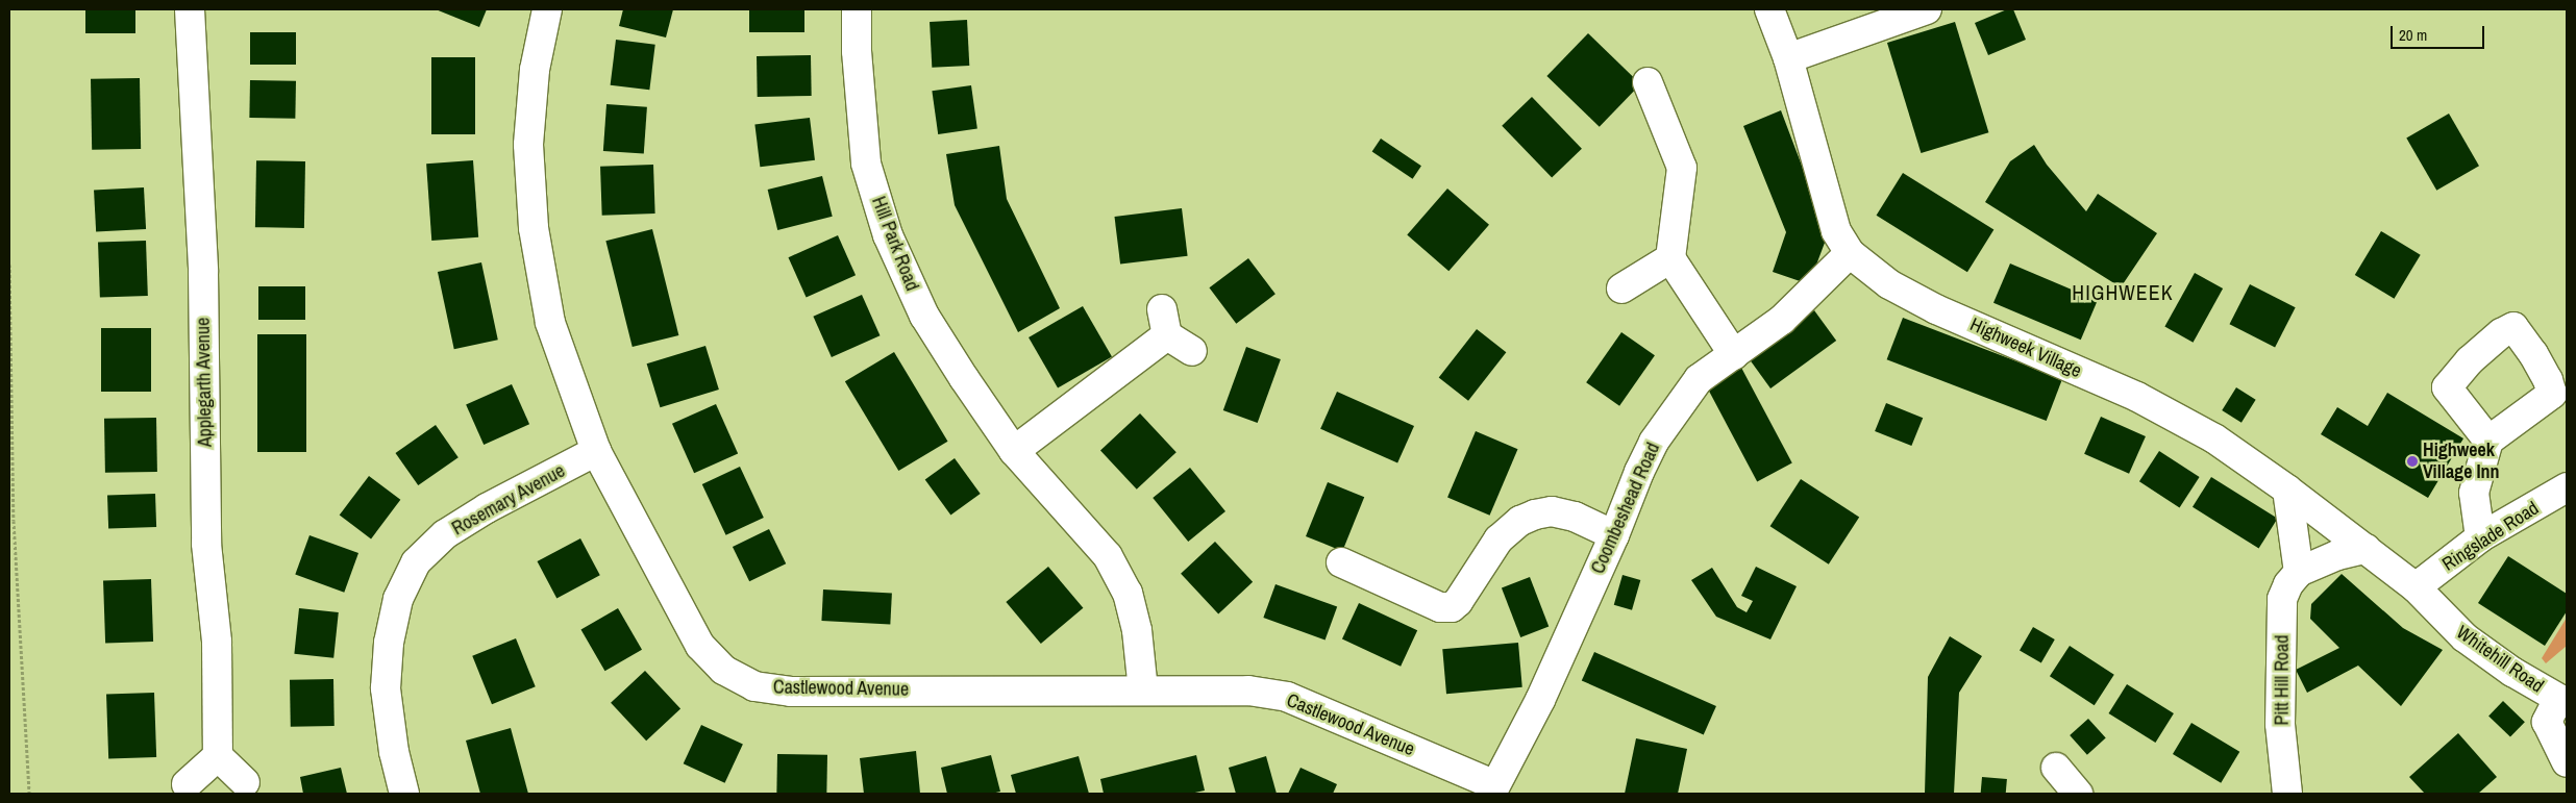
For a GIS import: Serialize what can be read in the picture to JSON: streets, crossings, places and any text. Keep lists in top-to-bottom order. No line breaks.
{"streets":{"street":["Hill Park Road","Highweek Village","Applegarth Avenue","Rosemary Avenue","Coombeshead Road","Ringslade Road","Whitehill Road","Pitt Hill Road","Castlewood Avenue"]},"crossings":[["Hill Park Road","Castlewood Avenue"],["Highweek Village","Coombeshead Road"],["Highweek Village","Ringslade Road"],["Highweek Village","Whitehill Road"],["Rosemary Avenue","Castlewood Avenue"],["Coombeshead Road","Castlewood Avenue"],["Ringslade Road","Whitehill Road"]],"districts":["HIGHWEEK"],"places":["Highweek Village Inn"],"scale_bar":"20 m"}
